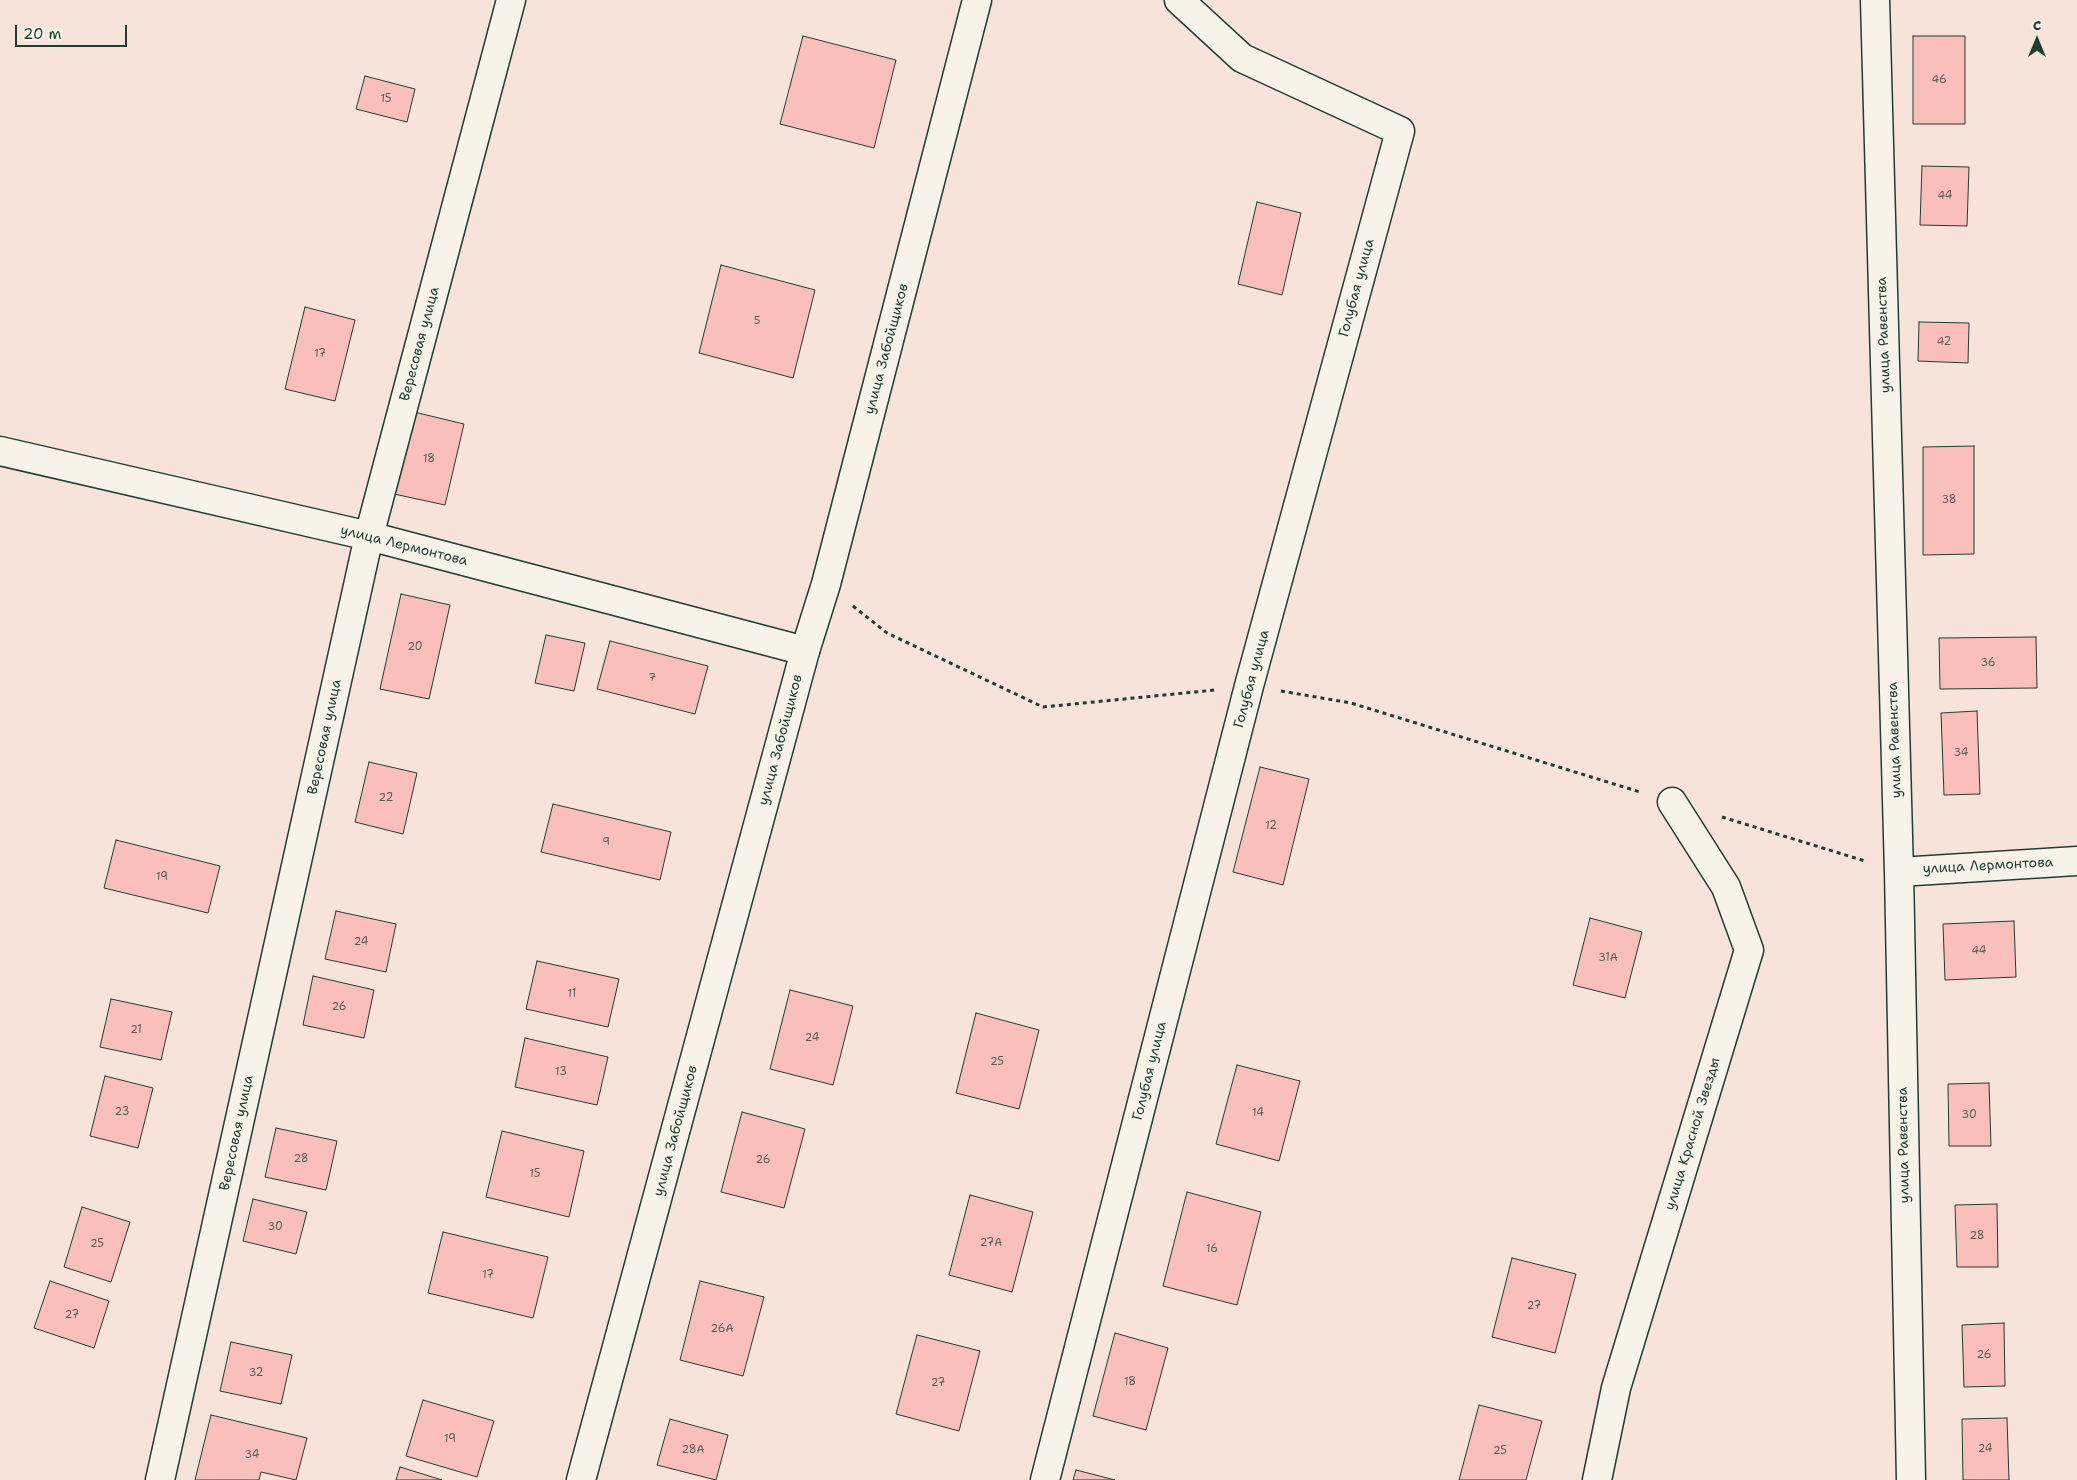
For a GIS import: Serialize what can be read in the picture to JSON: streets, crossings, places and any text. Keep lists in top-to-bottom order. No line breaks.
{"streets":{"street":["Голубая улица","улица Равенства","Вересовая улица","улица Забойщиков","улица Лермонтова","улица Красной Звезды"]},"crossings":[["улица Равенства","улица Лермонтова"],["Вересовая улица","улица Лермонтова"],["улица Забойщиков","улица Лермонтова"]],"house_numbers":["46","15","44","5","42","17","18","38","20","36","7","34","22","12","9","19","24","44","31А","11","26","21","24","25","13","23","14","30","28","26","15","30","28","27А","25","16","17","27","27","26А","26","32","18","27","19","24","28А","25","34"],"scale_bar":"20 m","north":"top"}
